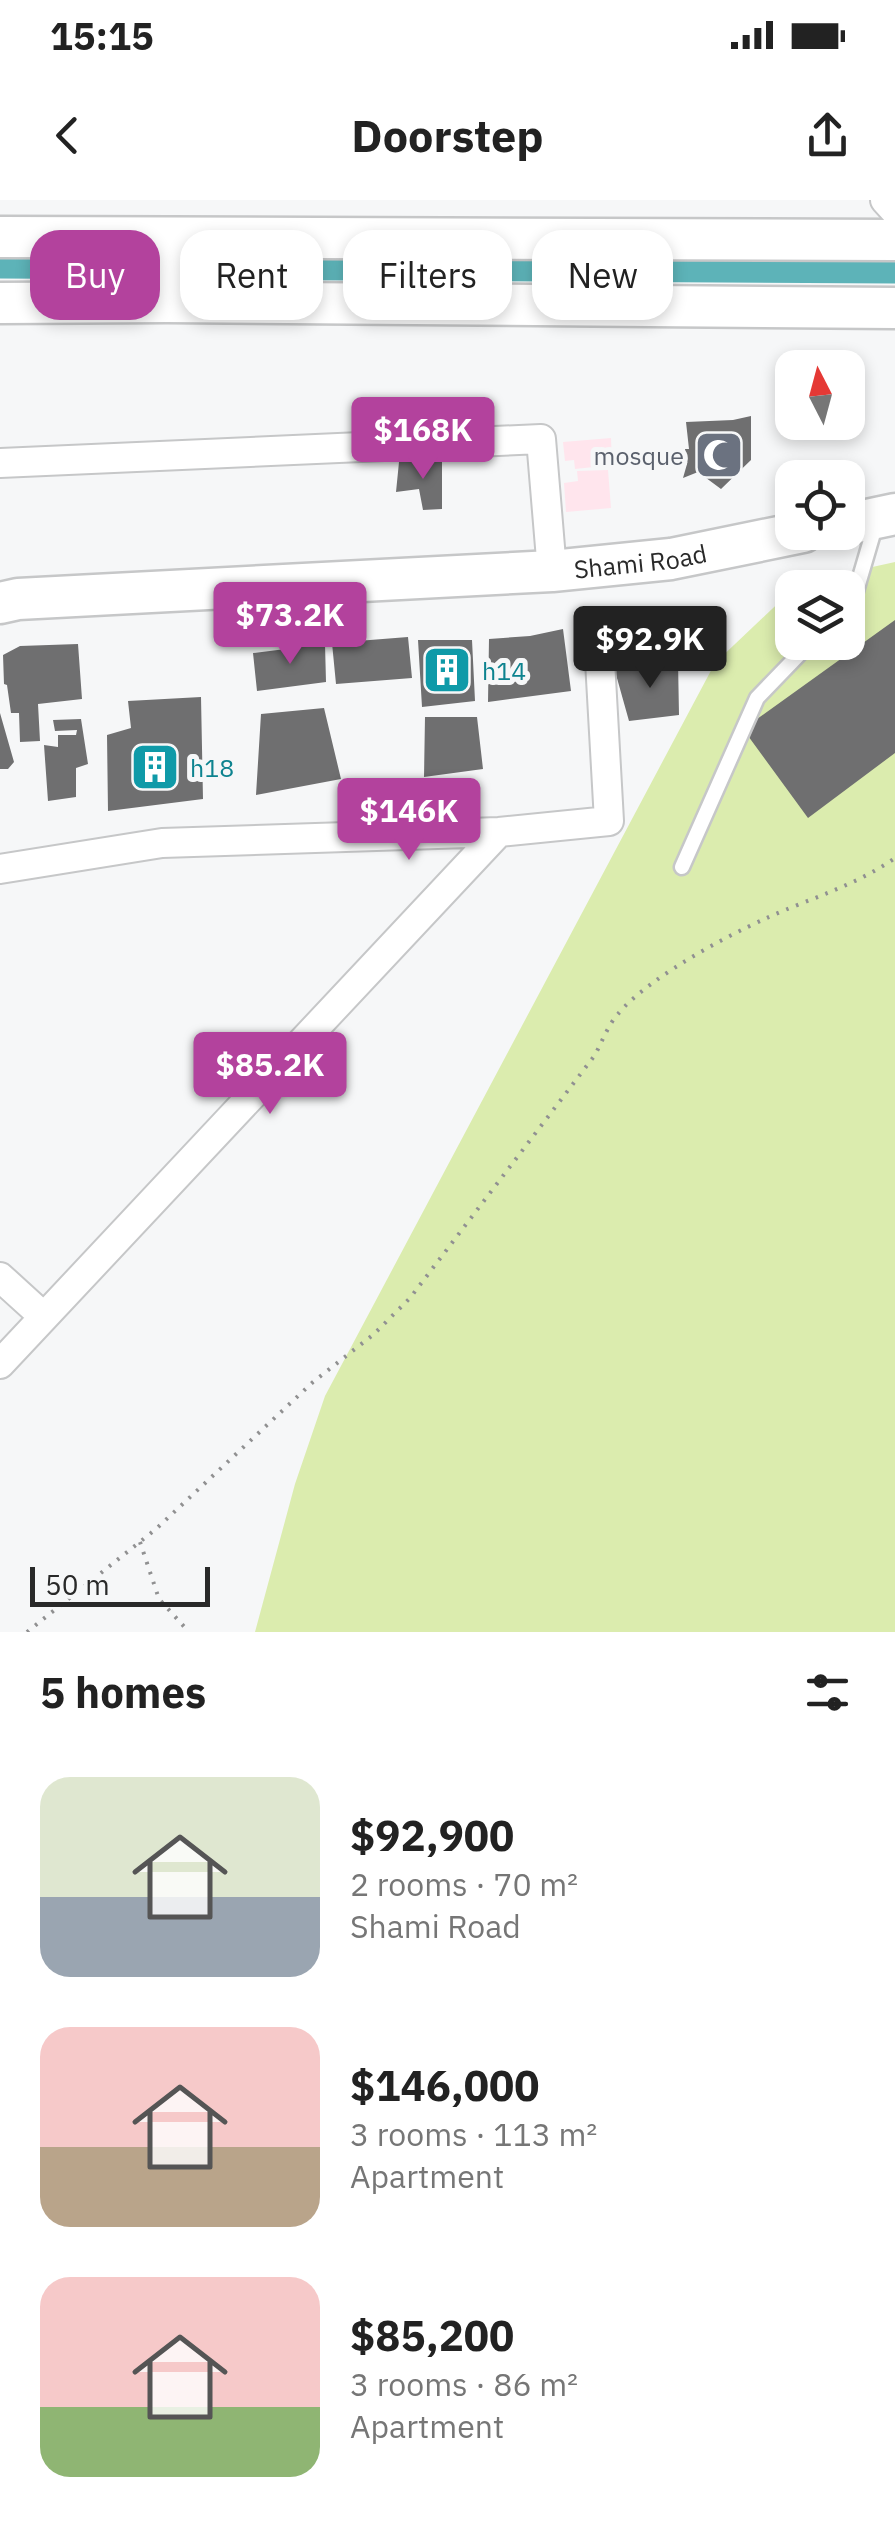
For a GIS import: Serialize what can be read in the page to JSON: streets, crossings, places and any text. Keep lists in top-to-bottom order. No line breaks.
{"streets":{"main road":["Shami Road"]},"places":{"mosque":["mosque"],"building":["h14","h18"]},"scale_bar":"50 m","north":"top","page":{"status":"15:15","header":"Doorstep","chip":["Buy","Rent","Filters","New"],"price":["$168K","$73.2K","$92.9K","$146K","$85.2K"],"scale":"50 m","heading":"5 homes","list":[{"name":"$92,900","note":"2 rooms · 70 m² · Shami Road"},{"name":"$146,000","note":"3 rooms · 113 m² · Apartment"},{"name":"$85,200","note":"3 rooms · 86 m² · Apartment"}]}}
